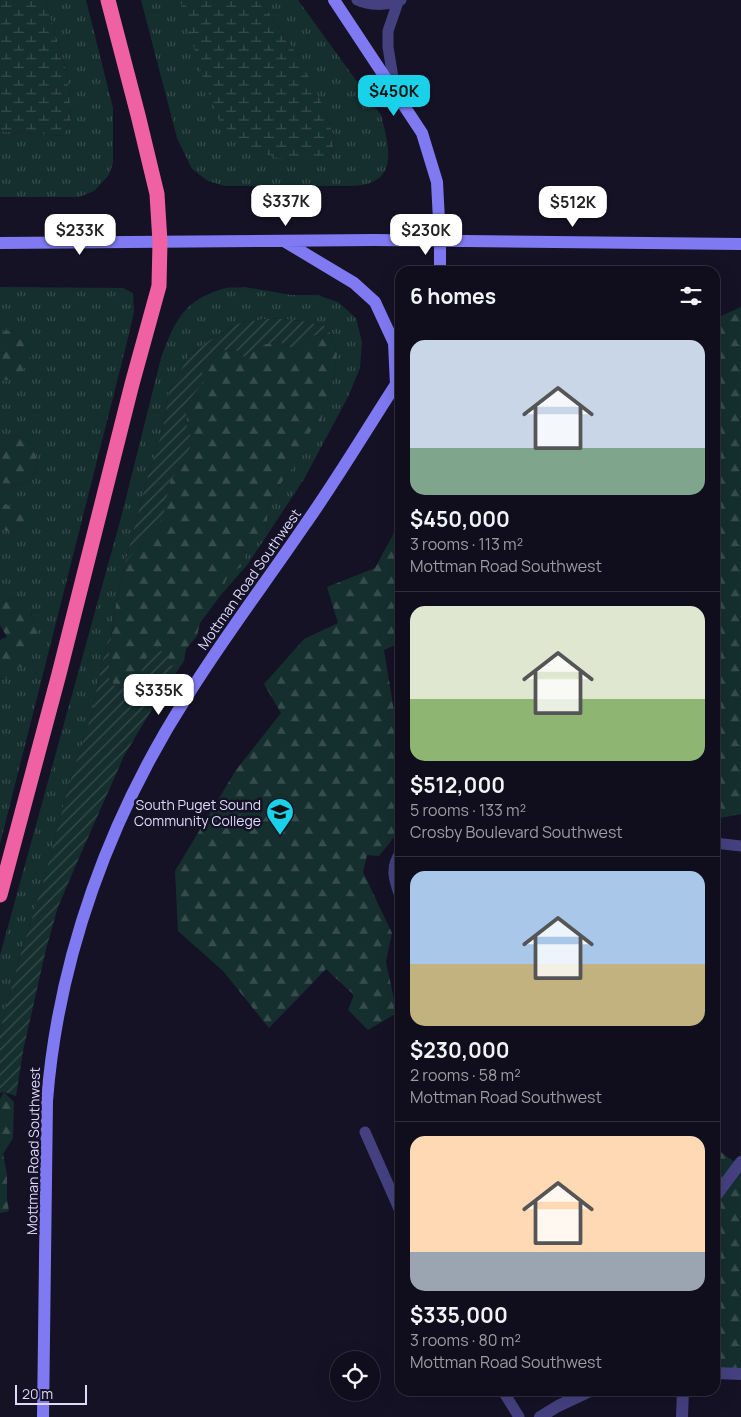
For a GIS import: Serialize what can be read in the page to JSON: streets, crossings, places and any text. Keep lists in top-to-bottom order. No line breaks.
{"streets":{"street":["Mottman Road Southwest"]},"places":{"school or university":["South Puget Sound Community College"]},"scale_bar":"20 m","page":{"price":["$450K","$337K","$512K","$233K","$230K","$335K"],"heading":"6 homes","list":[{"name":"$450,000","note":"3 rooms · 113 m² · Mottman Road Southwest"},{"name":"$512,000","note":"5 rooms · 133 m² · Crosby Boulevard Southwest"},{"name":"$230,000","note":"2 rooms · 58 m² · Mottman Road Southwest"},{"name":"$335,000","note":"3 rooms · 80 m² · Mottman Road Southwest"}],"scale":"20 m"}}
